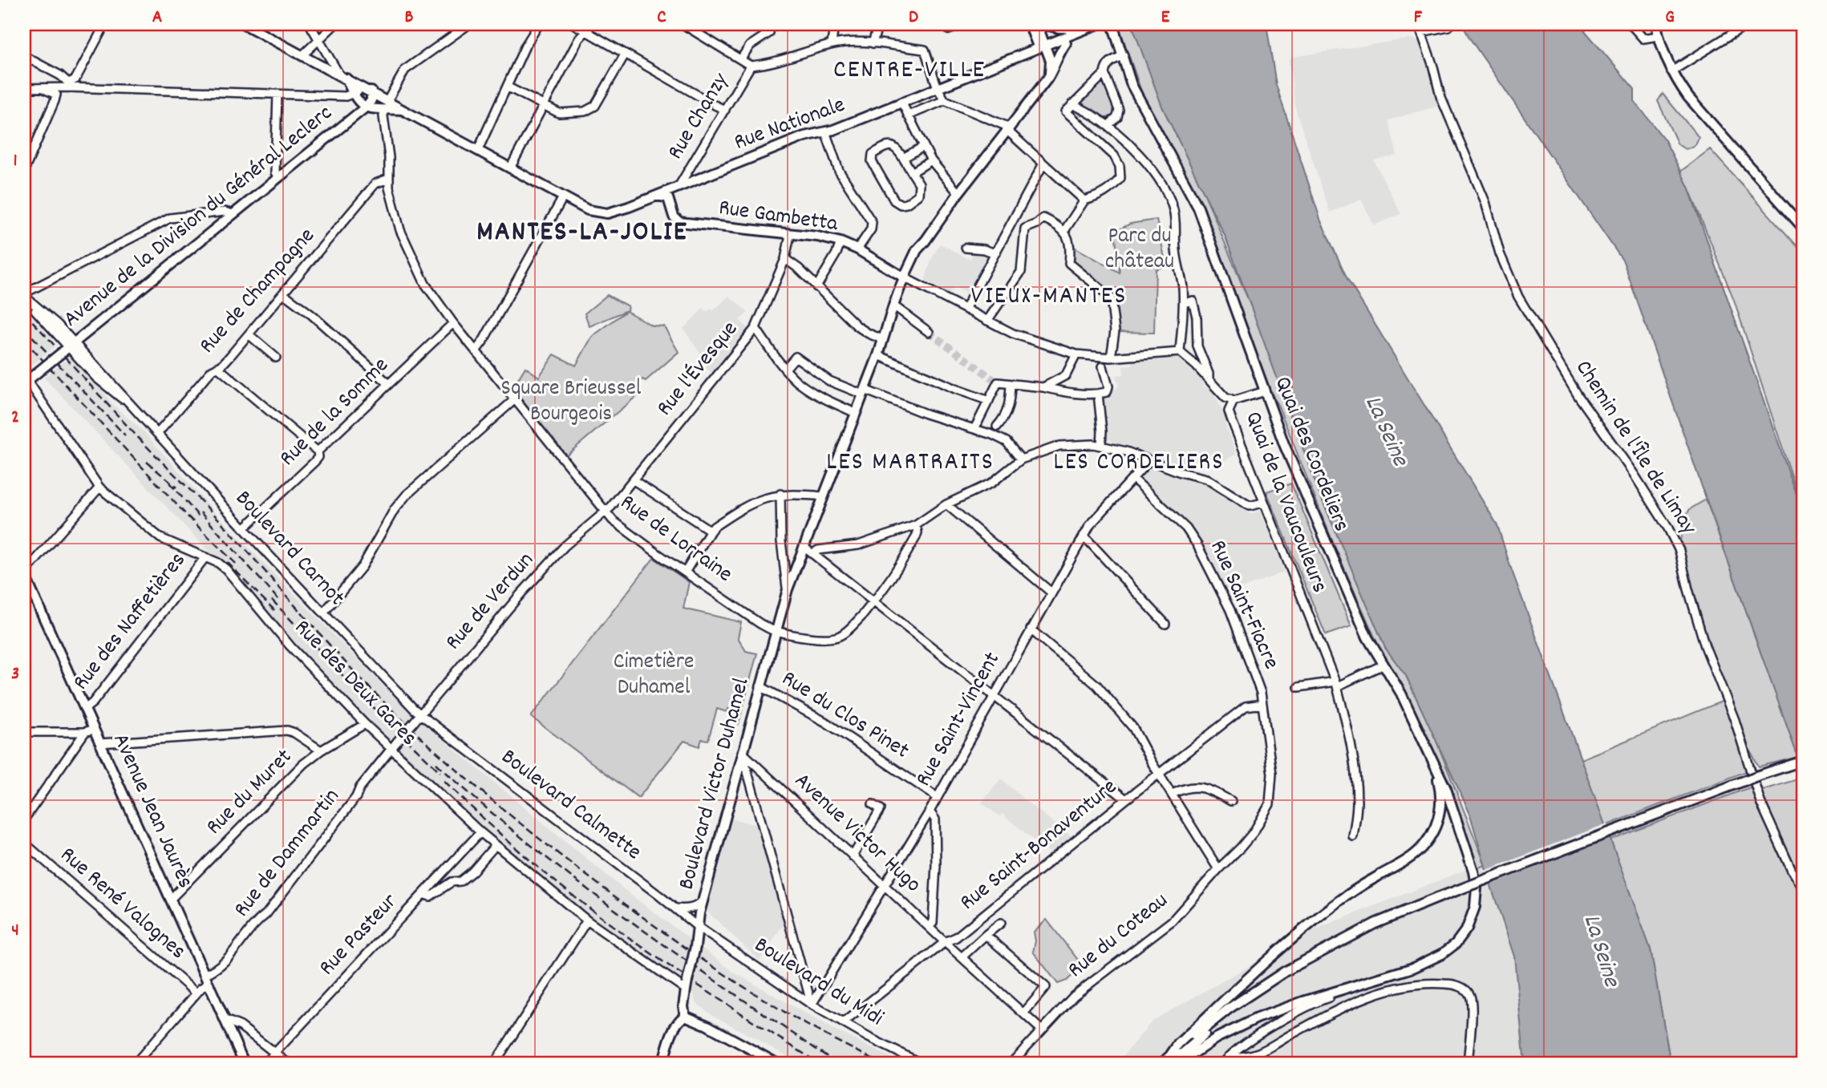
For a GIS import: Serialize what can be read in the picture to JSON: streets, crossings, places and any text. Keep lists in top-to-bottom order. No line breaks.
{"streets":{"main road":["Rue Nationale","Avenue de la Division du Général Leclerc","Rue Gambetta","Quai des Cordeliers","Rue de Lorraine","Boulevard Victor Duhamel","Avenue Jean Jaurès"],"street":["Rue Chanzy","Rue de Champagne","Rue l'Évesque","Rue de la Somme","Chemin de l'Île de Limay","Quai de la Vaucouleurs","Boulevard Carnot","Rue de Verdun","Rue Saint-Fiacre","Rue des Naffetières","Rue des Deux Gares","Rue du Clos Pinet","Rue Saint-Vincent","Rue du Muret","Boulevard Calmette","Avenue Victor Hugo","Rue Saint-Bonaventure","Rue de Dammartin","Rue René Valognes","Rue Pasteur","Rue du Coteau","Boulevard du Midi"]},"crossings":[["Rue Chanzy","Rue Nationale"],["Rue Nationale","Avenue de la Division du Général Leclerc"],["Rue Nationale","Rue de Lorraine"],["Avenue de la Division du Général Leclerc","Rue de Lorraine"],["Avenue de la Division du Général Leclerc","Boulevard Carnot"],["Avenue de la Division du Général Leclerc","Rue des Deux Gares"],["Rue Gambetta","Rue l'Évesque"],["Rue Gambetta","Boulevard Victor Duhamel"],["Rue de Champagne","Rue de Lorraine"],["Rue de Champagne","Boulevard Carnot"],["Rue l'Évesque","Rue de Lorraine"],["Rue l'Évesque","Rue de Verdun"],["Rue de la Somme","Rue de Lorraine"],["Rue de la Somme","Boulevard Carnot"],["Rue de Lorraine","Rue de Verdun"],["Rue de Lorraine","Boulevard Victor Duhamel"],["Boulevard Carnot","Rue de Verdun"],["Boulevard Carnot","Boulevard Calmette"],["Rue de Verdun","Boulevard Calmette"],["Rue de Verdun","Rue de Dammartin"],["Rue Saint-Fiacre","Rue Saint-Vincent"],["Rue Saint-Fiacre","Rue Saint-Bonaventure"],["Rue Saint-Fiacre","Rue du Coteau"],["Rue des Naffetières","Rue des Deux Gares"],["Rue des Naffetières","Avenue Jean Jaurès"],["Rue des Deux Gares","Boulevard Victor Duhamel"],["Rue des Deux Gares","Rue du Muret"],["Rue des Deux Gares","Rue de Dammartin"],["Rue des Deux Gares","Rue Pasteur"],["Rue du Clos Pinet","Rue Saint-Vincent"],["Rue du Clos Pinet","Boulevard Victor Duhamel"],["Rue Saint-Vincent","Avenue Victor Hugo"],["Rue Saint-Vincent","Boulevard du Midi"],["Boulevard Victor Duhamel","Boulevard Calmette"],["Boulevard Victor Duhamel","Avenue Victor Hugo"],["Boulevard Victor Duhamel","Boulevard du Midi"],["Rue du Muret","Avenue Jean Jaurès"],["Boulevard Calmette","Boulevard du Midi"],["Avenue Jean Jaurès","Rue de Dammartin"],["Avenue Victor Hugo","Rue Saint-Bonaventure"],["Avenue Victor Hugo","Rue du Coteau"],["Rue Saint-Bonaventure","Boulevard du Midi"]],"districts":["CENTRE-VILLE","MANTES-LA-JOLIE","VIEUX-MANTES","LES MARTRAITS","LES CORDELIERS"],"water":["La Seine"],"parks":["Parc du château","Square Brieussel Bourgeois","Cimetière Duhamel"],"grid":{"columns":["A","B","C","D","E","F","G"],"rows":["1","2","3","4"]}}
